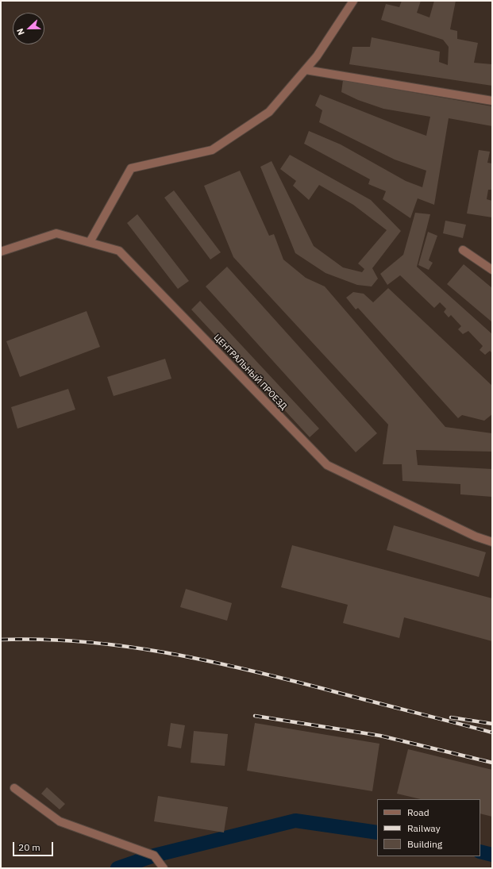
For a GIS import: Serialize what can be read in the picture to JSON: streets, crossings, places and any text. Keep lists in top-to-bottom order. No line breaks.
{"streets":{"street":["ЦЕНТРАЛЬНЫЙ ПРОЕЗД"]},"legend":["Road","Railway","Building"],"scale_bar":"20 m","north":"left"}
